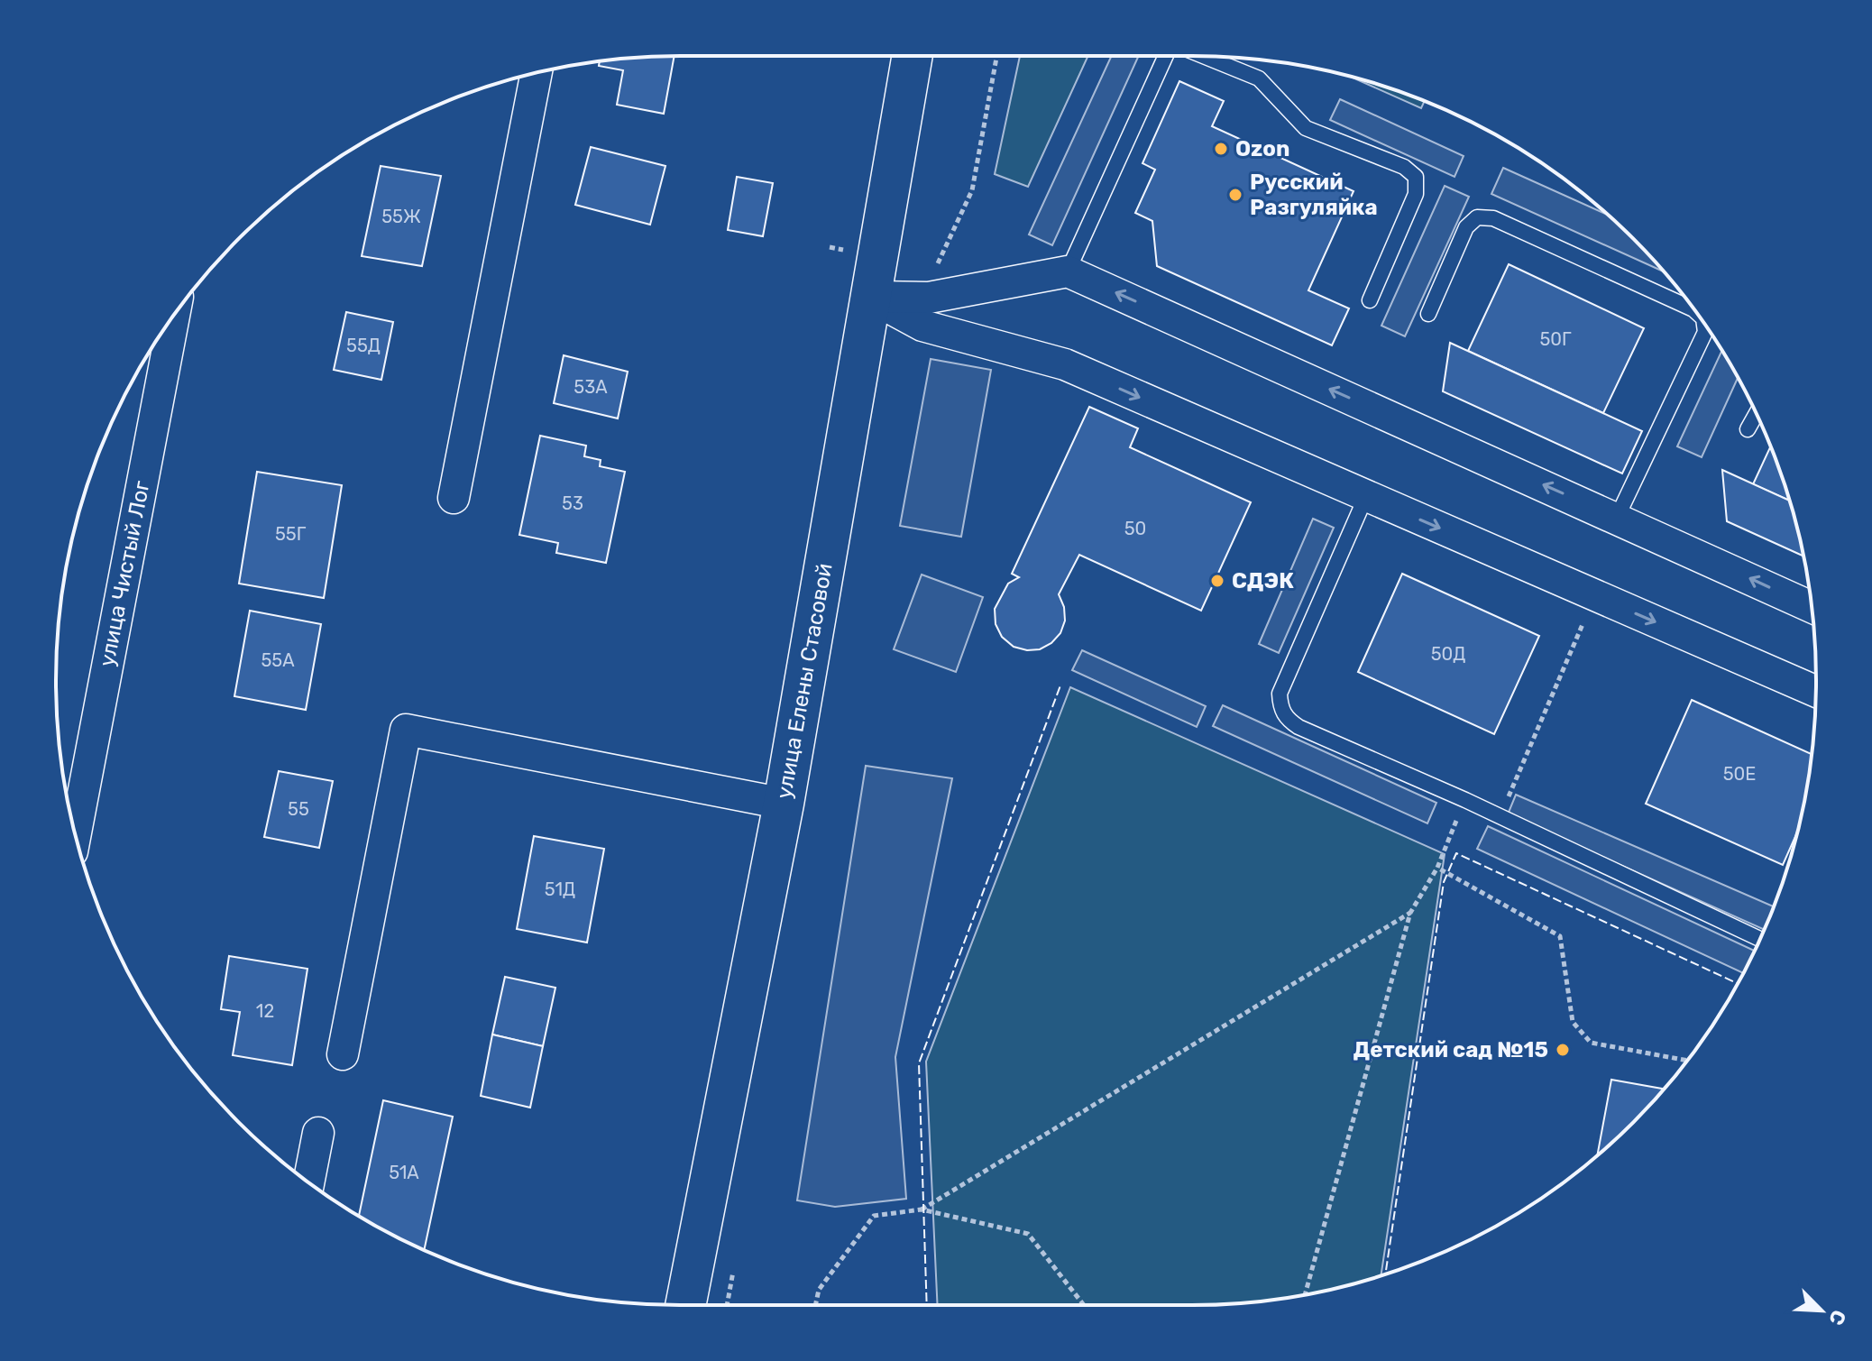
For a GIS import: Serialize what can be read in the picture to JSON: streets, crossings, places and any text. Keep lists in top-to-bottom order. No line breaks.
{"streets":{"main road":["улица Елены Стасовой"],"street":["улица Чистый Лог"]},"places":["Ozon","Русский Разгуляйка","СДЭК","Детский сад №15"],"house_numbers":["55Ж","50Г","55Д","53А","53","50","55Г","50Д","55А","50Е","55","51Д","12","51А"],"north":"bottom right"}
